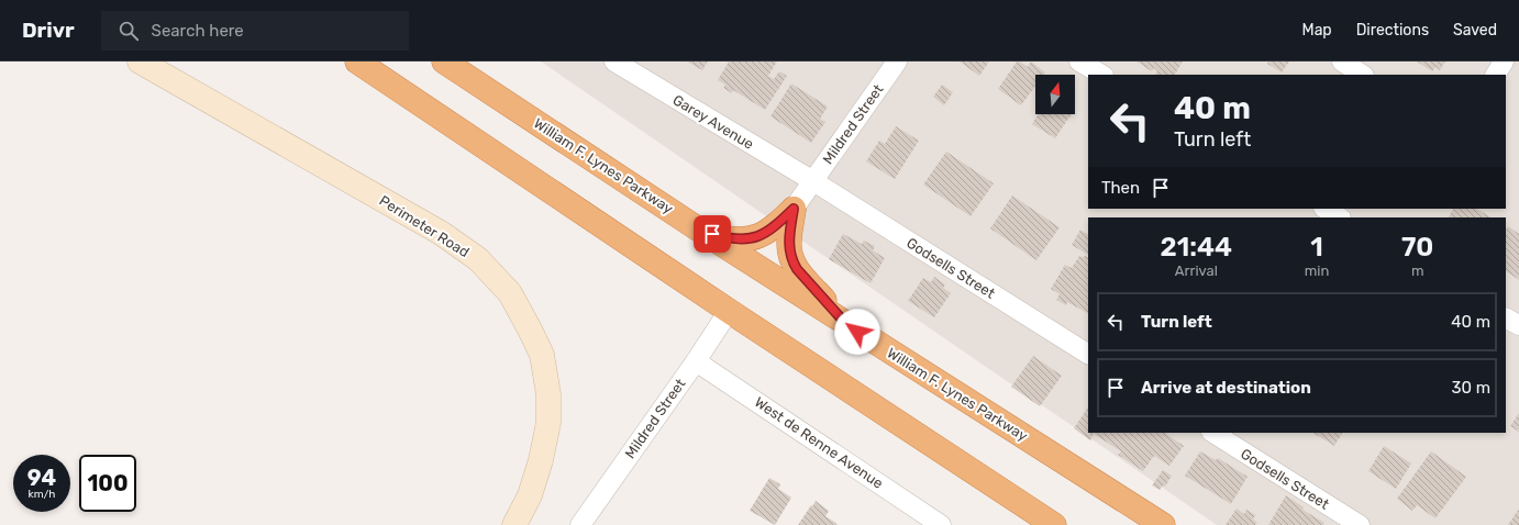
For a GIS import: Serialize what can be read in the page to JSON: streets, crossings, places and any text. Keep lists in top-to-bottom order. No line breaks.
{"streets":{"highway":["William F. Lynes Parkway"],"street":["Garey Avenue","Mildred Street","Perimeter Road","Godsells Street","West de Renne Avenue"]},"crossings":[["Garey Avenue","Mildred Street"],["Garey Avenue","Godsells Street"],["Mildred Street","Godsells Street"],["Mildred Street","West de Renne Avenue"]],"north":"top","page":{"header":"Drivr","search":"Search here","nav":["Map","Directions","Saved"],"turn":["40 m","Turn left"],"then":"Then","eta":["21:44","Arrival","1","min","70","m"],"list":[{"name":"Turn left","value":"40 m"},{"name":"Arrive at destination","value":"30 m"}],"speed":"94 km/h","limit":"100"}}
